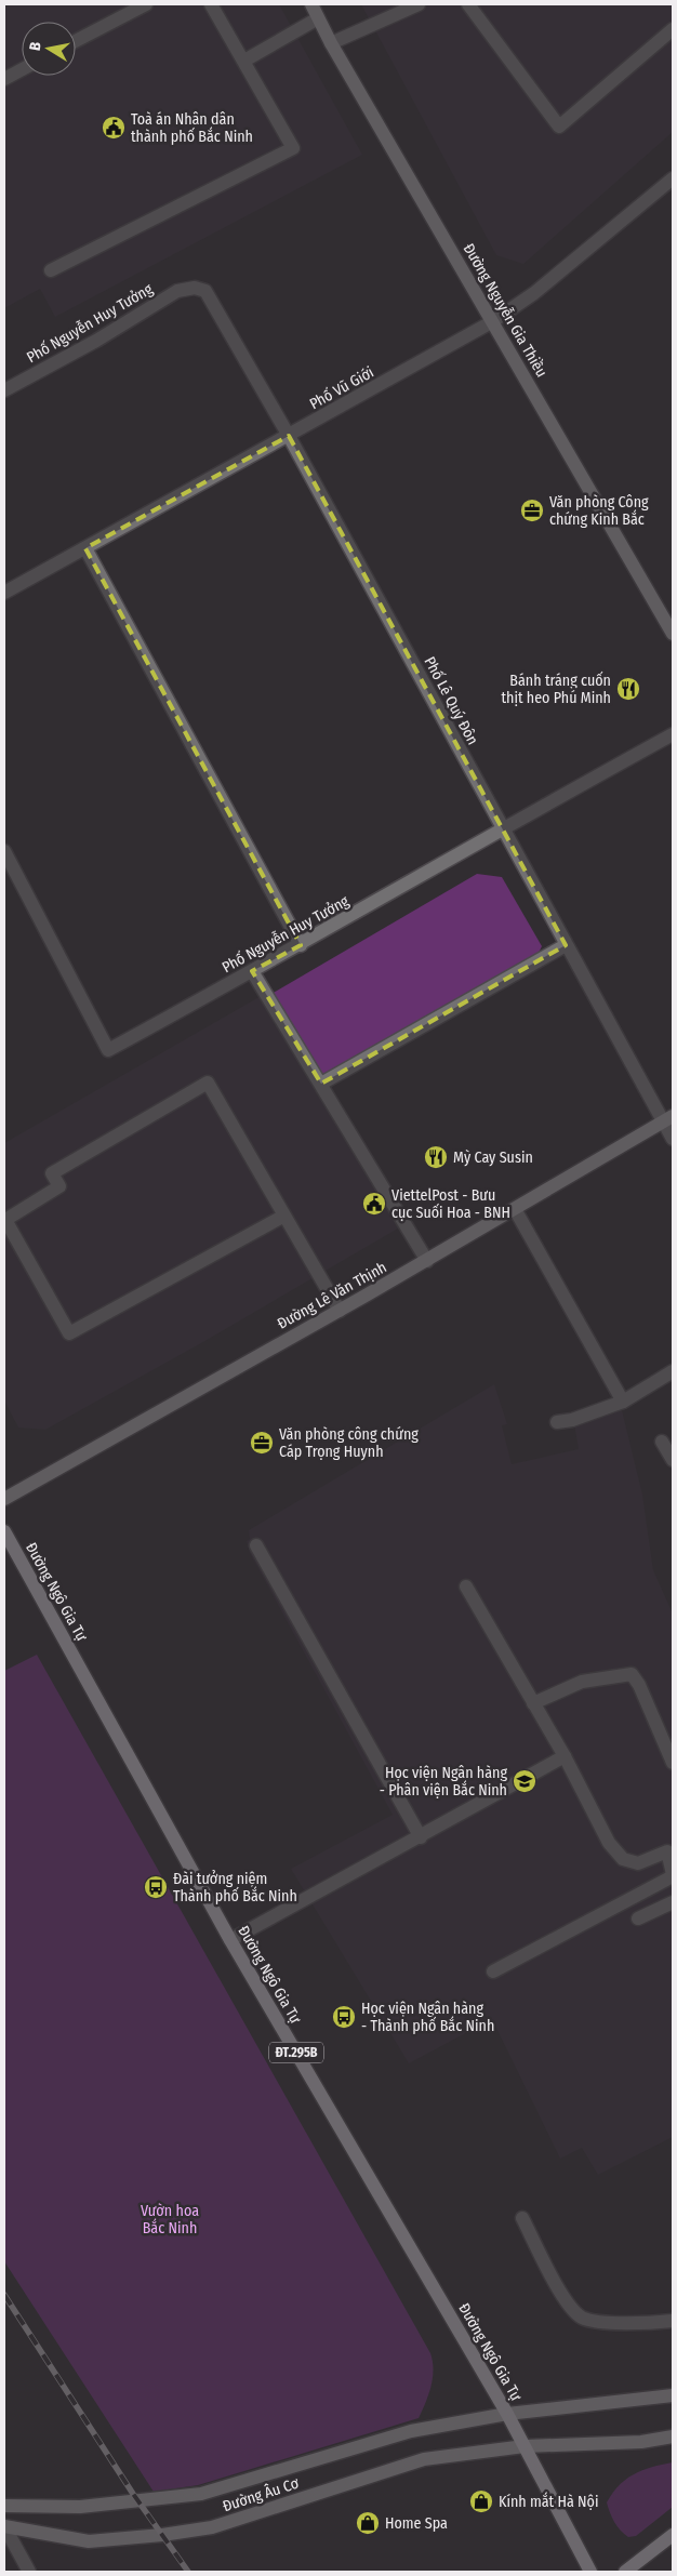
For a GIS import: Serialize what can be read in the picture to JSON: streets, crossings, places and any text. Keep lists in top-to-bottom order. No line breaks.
{"streets":{"main road":["Đường Ngô Gia Tự","ĐT.295B"],"street":["Đường Nguyễn Gia Thiều","Phố Nguyễn Huy Tưởng","Phố Vũ Giới","Phố Lê Quý Đôn","Đường Lê Văn Thịnh","Đường Âu Cơ"]},"crossings":[["Đường Nguyễn Gia Thiều","Phố Vũ Giới"],["Phố Nguyễn Huy Tưởng","Phố Lê Quý Đôn"],["Phố Vũ Giới","Phố Lê Quý Đôn"],["Phố Lê Quý Đôn","Đường Lê Văn Thịnh"],["Đường Ngô Gia Tự","Đường Âu Cơ"]],"parks":["Vườn hoa Bắc Ninh"],"places":{"public building":["Toà án Nhân dân thành phố Bắc Ninh","ViettelPost - Bưu cục Suối Hoa - BNH"],"office":["Văn phòng Công chứng Kinh Bắc","Văn phòng công chứng Cáp Trọng Huynh"],"restaurant":["Bánh tráng cuốn thịt heo Phú Minh","Mỳ Cay Susin"],"school or university":["Học viện Ngân hàng - Phân viện Bắc Ninh"],"bus stop":["Đài tưởng niệm Thành phố Bắc Ninh","Học viện Ngân hàng - Thành phố Bắc Ninh"],"shop":["Kính mắt Hà Nội","Home Spa"]},"north":"left"}
